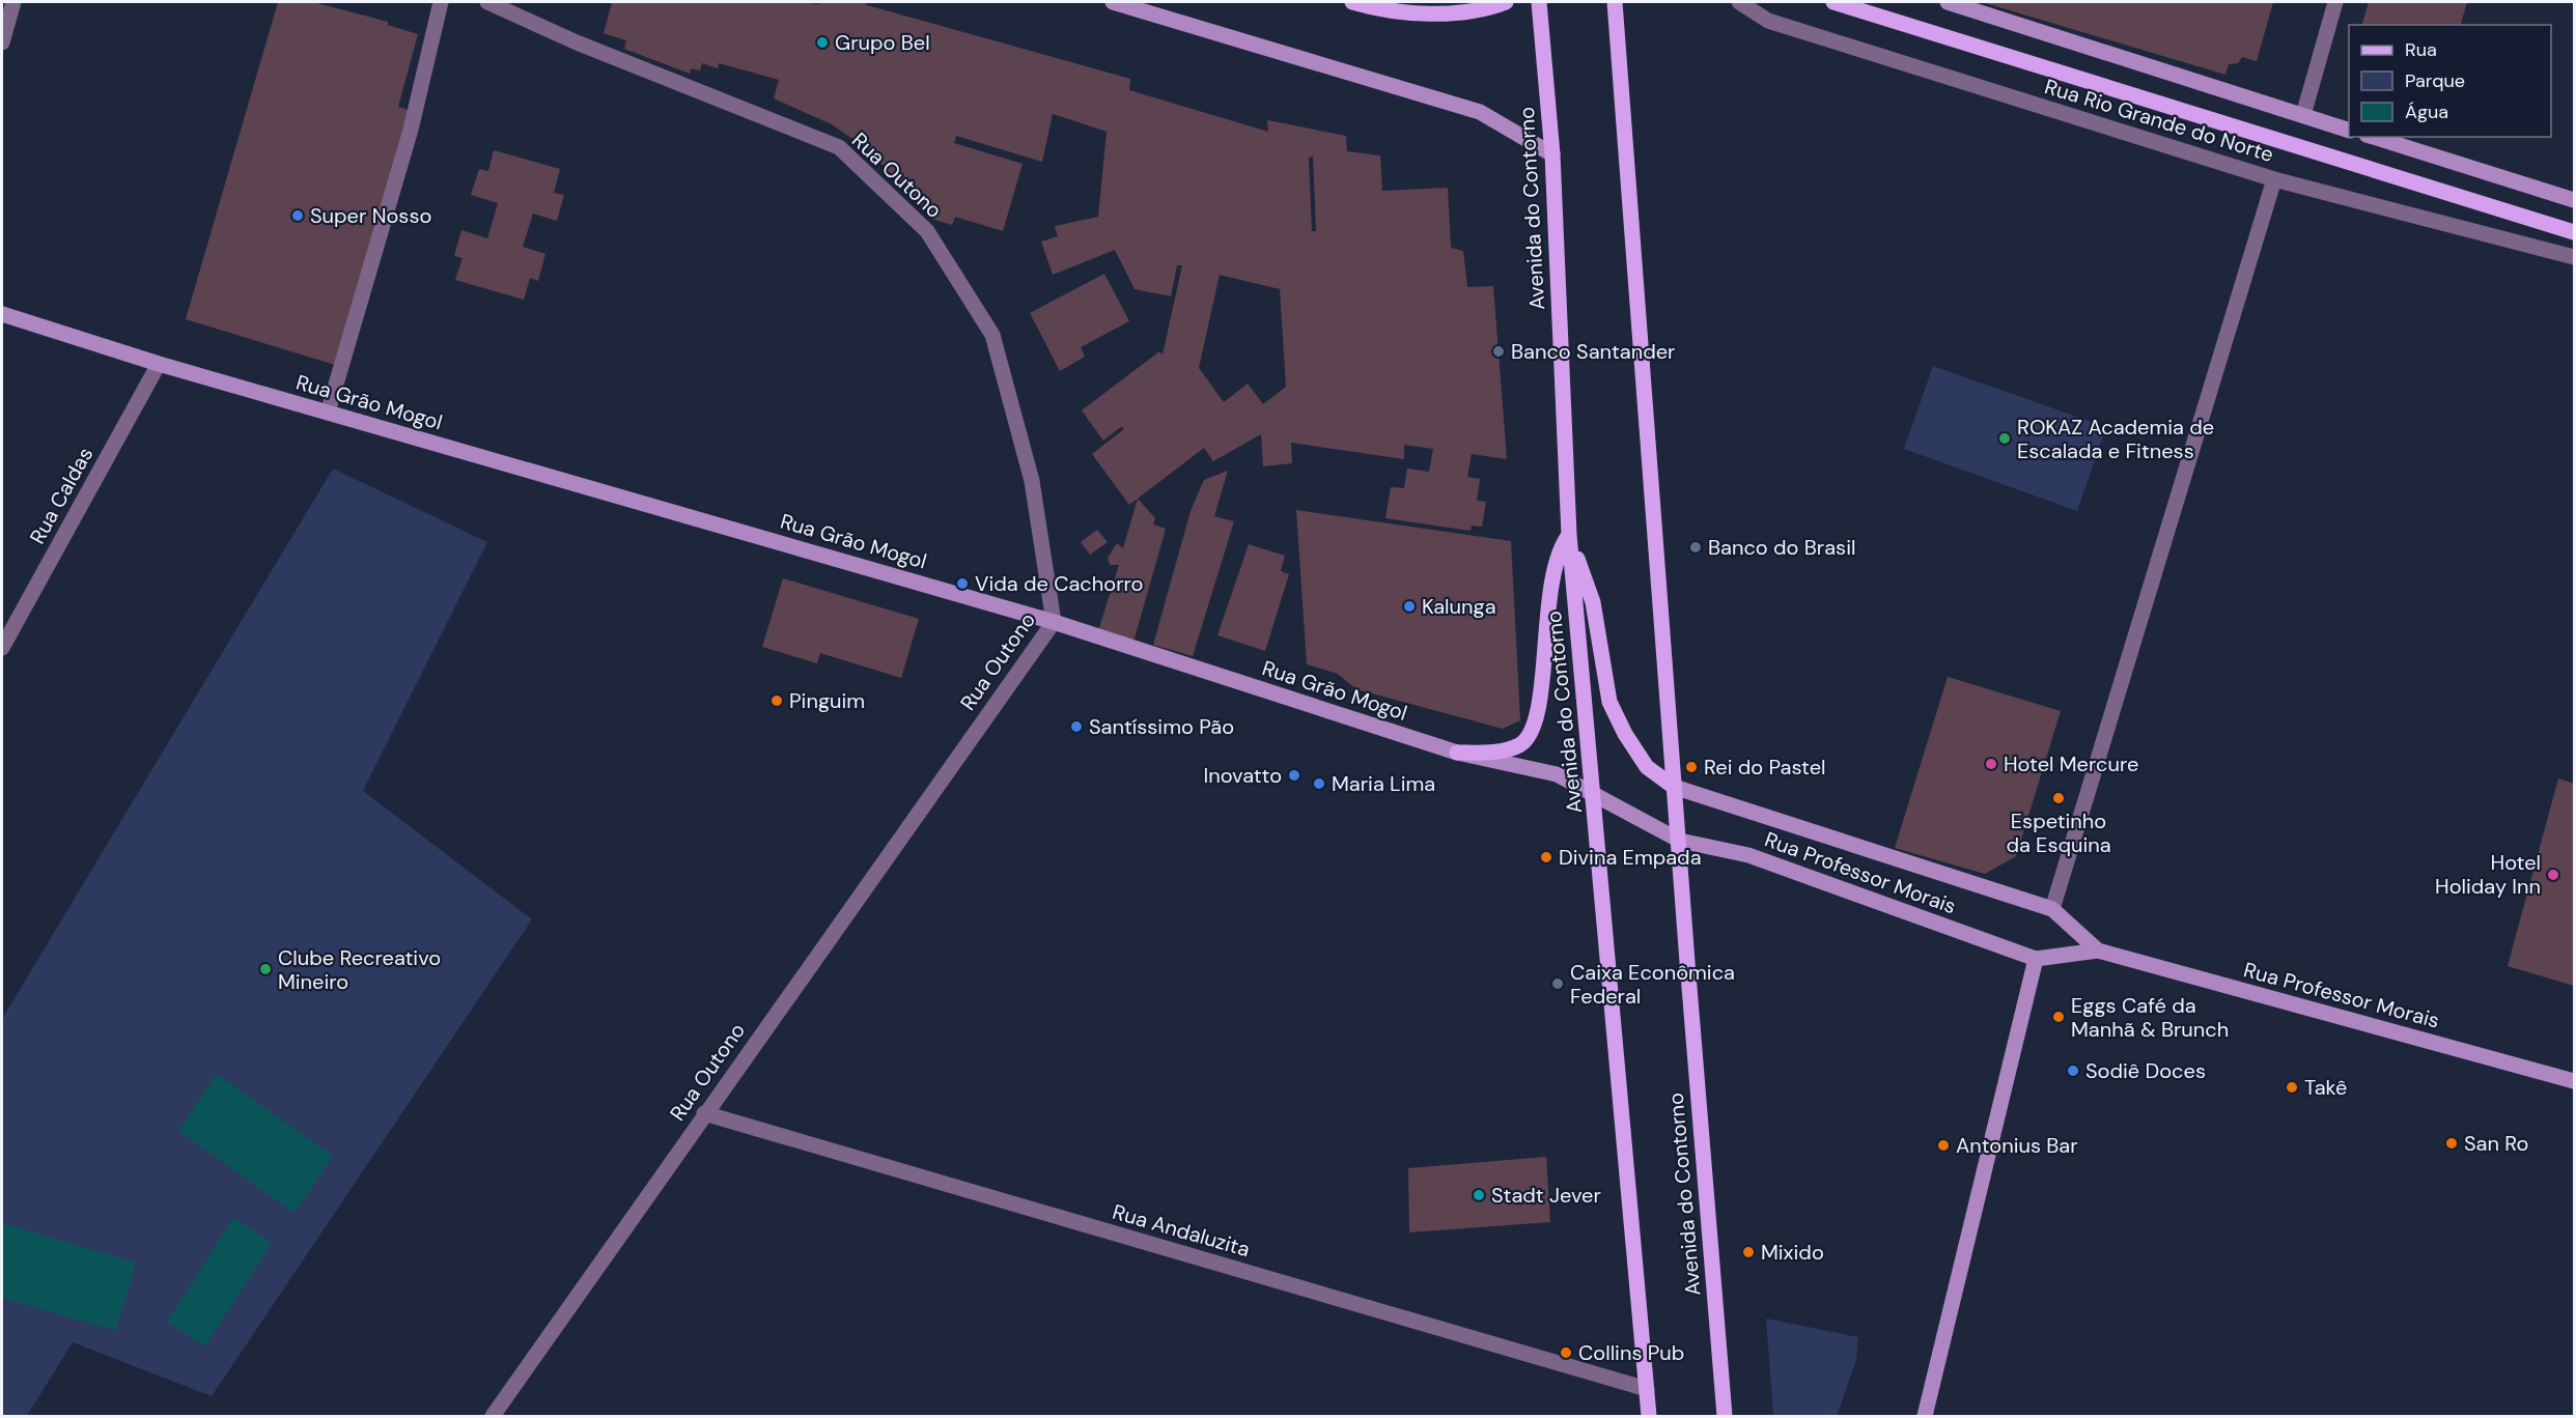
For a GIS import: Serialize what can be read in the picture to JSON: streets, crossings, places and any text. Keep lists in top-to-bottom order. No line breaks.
{"streets":{"main road":["Avenida do Contorno"],"street":["Rua Rio Grande do Norte","Rua Outono","Rua Grão Mogol","Rua Caldas","Rua Professor Morais","Rua Andaluzita"]},"crossings":[["Rua Outono","Rua Grão Mogol"],["Rua Outono","Rua Andaluzita"],["Avenida do Contorno","Rua Grão Mogol"],["Avenida do Contorno","Rua Professor Morais"],["Avenida do Contorno","Rua Andaluzita"],["Rua Grão Mogol","Rua Caldas"],["Rua Grão Mogol","Rua Professor Morais"]],"places":["Grupo Bel","Super Nosso","Banco Santander","ROKAZ Academia de Escalada e Fitness","Banco do Brasil","Vida de Cachorro","Kalunga","Pinguim","Santíssimo Pão","Hotel Mercure","Rei do Pastel","Inovatto","Maria Lima","Espetinho da Esquina","Divina Empada","Hotel Holiday Inn","Clube Recreativo Mineiro","Caixa Econômica Federal","Eggs Café da Manhã & Brunch","Sodiê Doces","Takê","San Ro","Antonius Bar","Stadt Jever","Mixido","Collins Pub"],"legend":["Rua","Parque","Água"]}
